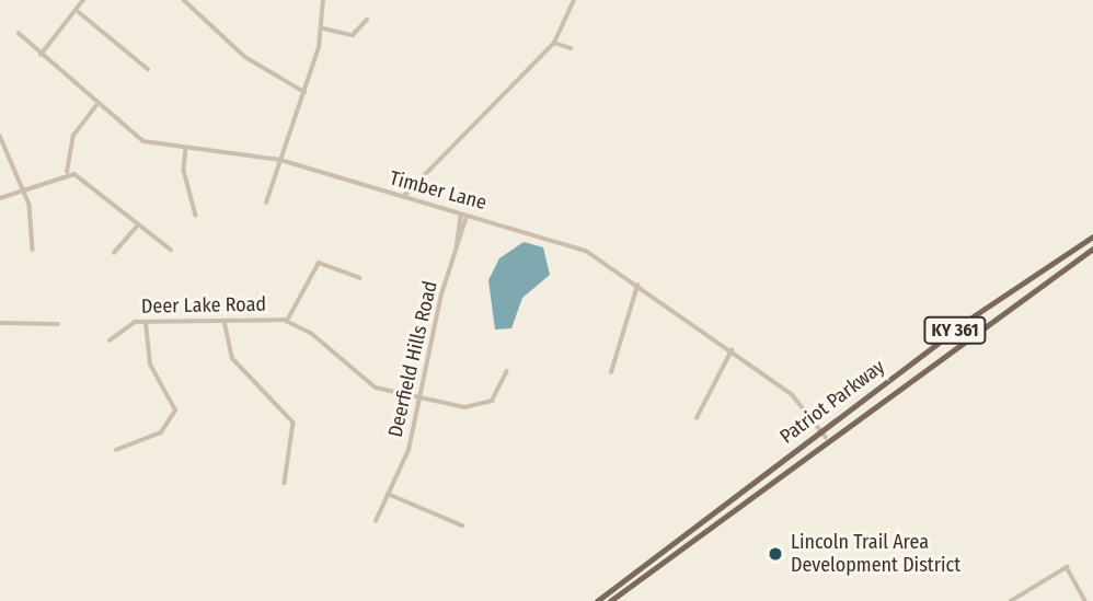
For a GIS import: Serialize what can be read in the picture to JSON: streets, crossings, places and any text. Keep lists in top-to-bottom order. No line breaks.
{"streets":{"main road":["KY 361","Patriot Parkway"],"street":["Timber Lane","Deer Lake Road","Deerfield Hills Road"]},"crossings":[["Timber Lane","Deerfield Hills Road"],["Timber Lane","Patriot Parkway"],["Deer Lake Road","Deerfield Hills Road"]],"places":["Lincoln Trail Area Development District"]}
